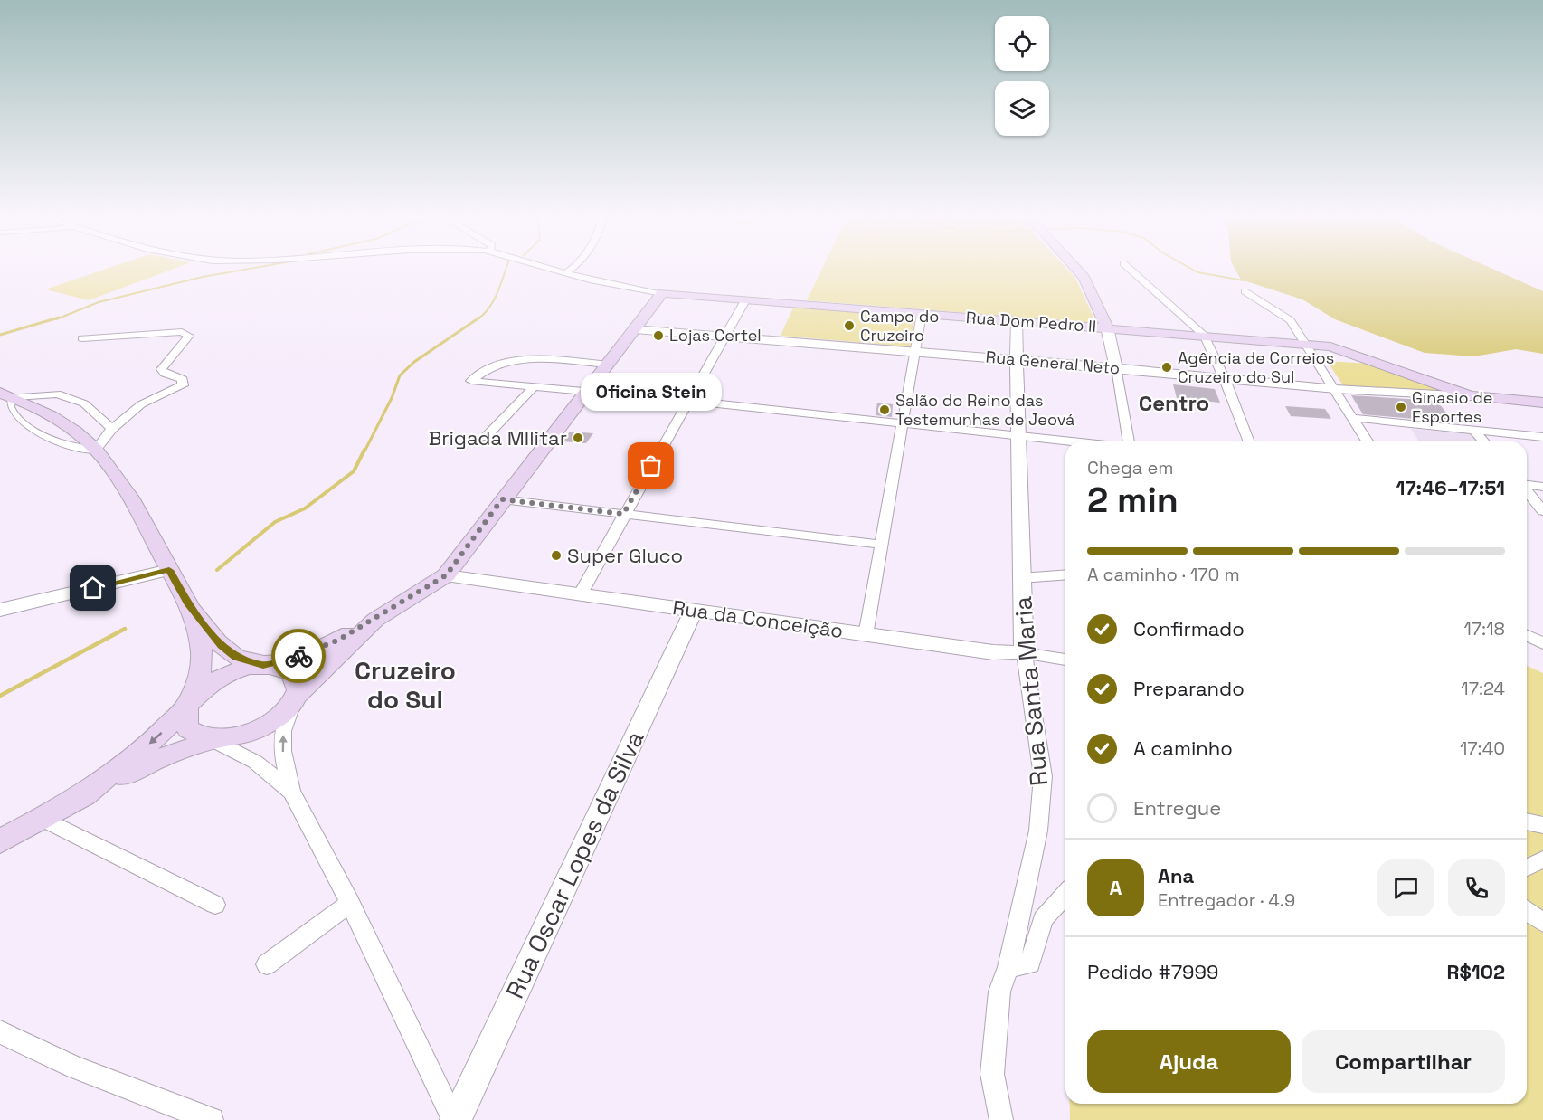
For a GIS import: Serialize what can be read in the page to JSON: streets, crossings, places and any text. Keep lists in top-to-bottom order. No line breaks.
{"streets":{"main road":["Rua Dom Pedro II"],"street":["Rua General Neto","Rua da Conceição","Rua Santa Maria","Rua Oscar Lopes da Silva"]},"crossings":[["Rua Dom Pedro II","Rua General Neto"],["Rua Dom Pedro II","Rua Santa Maria"],["Rua General Neto","Rua Santa Maria"],["Rua da Conceição","Rua Santa Maria"],["Rua da Conceição","Rua Oscar Lopes da Silva"]],"districts":["Centro","Cruzeiro do Sul"],"places":["Campo do Cruzeiro","Lojas Certel","Agência de Correios Cruzeiro do Sul","Ginasio de Esportes","Salão do Reino das Testemunhas de Jeová","Brigada MIlitar","Oficina Stein","Super Gluco"],"page":{"bubble":"Oficina Stein","heading":["2 min","Chega em","17:46–17:51"],"panel":["Ana","Entregador · 4.9","Pedido #7999","R$102"],"bar":"A caminho · 170 m","list":[["Confirmado","17:18"],["Preparando","17:24"],["A caminho","17:40"],"Entregue"],"round":"A","buttons":["Ajuda","Compartilhar"]}}
